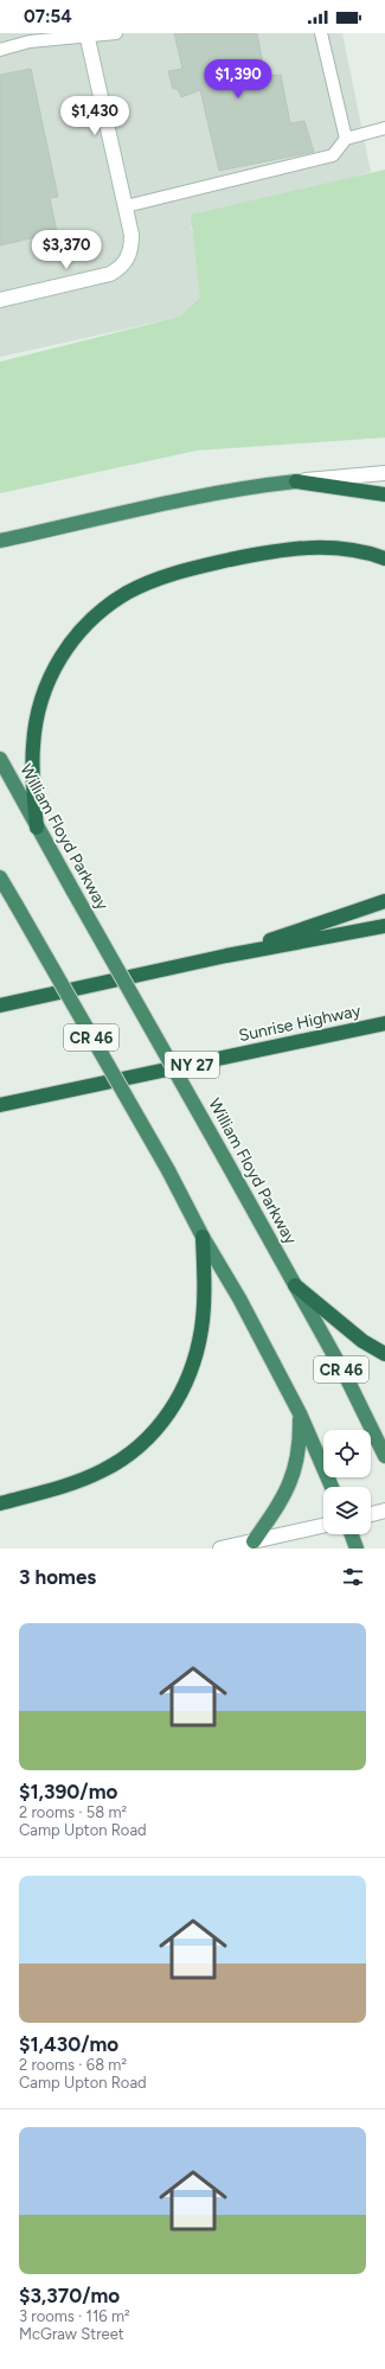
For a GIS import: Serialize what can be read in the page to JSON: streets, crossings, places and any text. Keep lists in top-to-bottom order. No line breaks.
{"streets":{"highway":["William Floyd Parkway","Sunrise Highway","CR 46","NY 27"]},"page":{"status":"07:54","price":["$1,390","$1,430","$3,370"],"heading":"3 homes","list":[{"name":"$1,390/mo","note":"2 rooms · 58 m² · Camp Upton Road"},{"name":"$1,430/mo","note":"2 rooms · 68 m² · Camp Upton Road"},{"name":"$3,370/mo","note":"3 rooms · 116 m² · McGraw Street"}]}}
